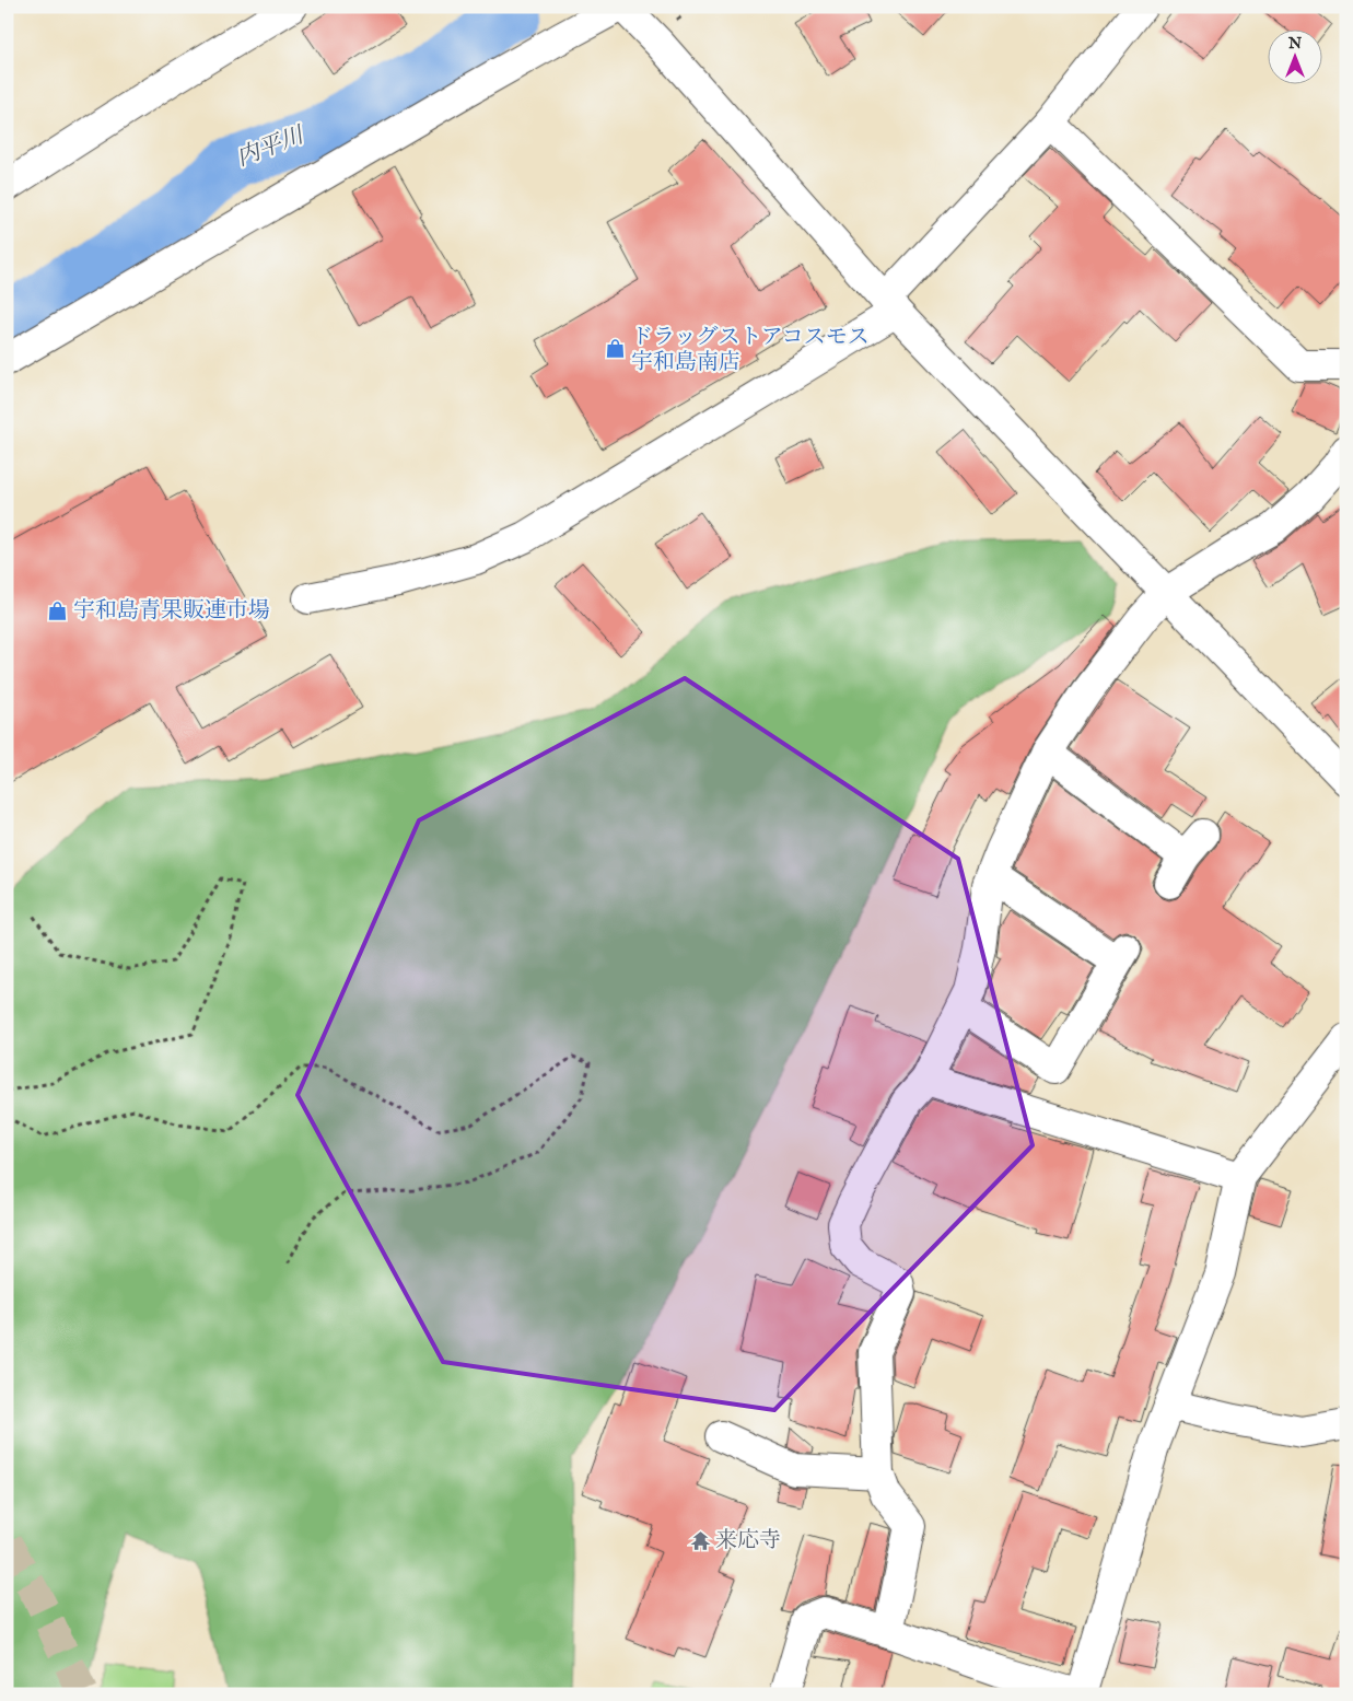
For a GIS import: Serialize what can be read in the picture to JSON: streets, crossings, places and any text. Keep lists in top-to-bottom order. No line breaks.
{"water":["内平川"],"places":{"shop":["ドラッグストアコスモス 宇和島南店","宇和島青果販連市場"],"temple":["来応寺"]},"north":"top"}
